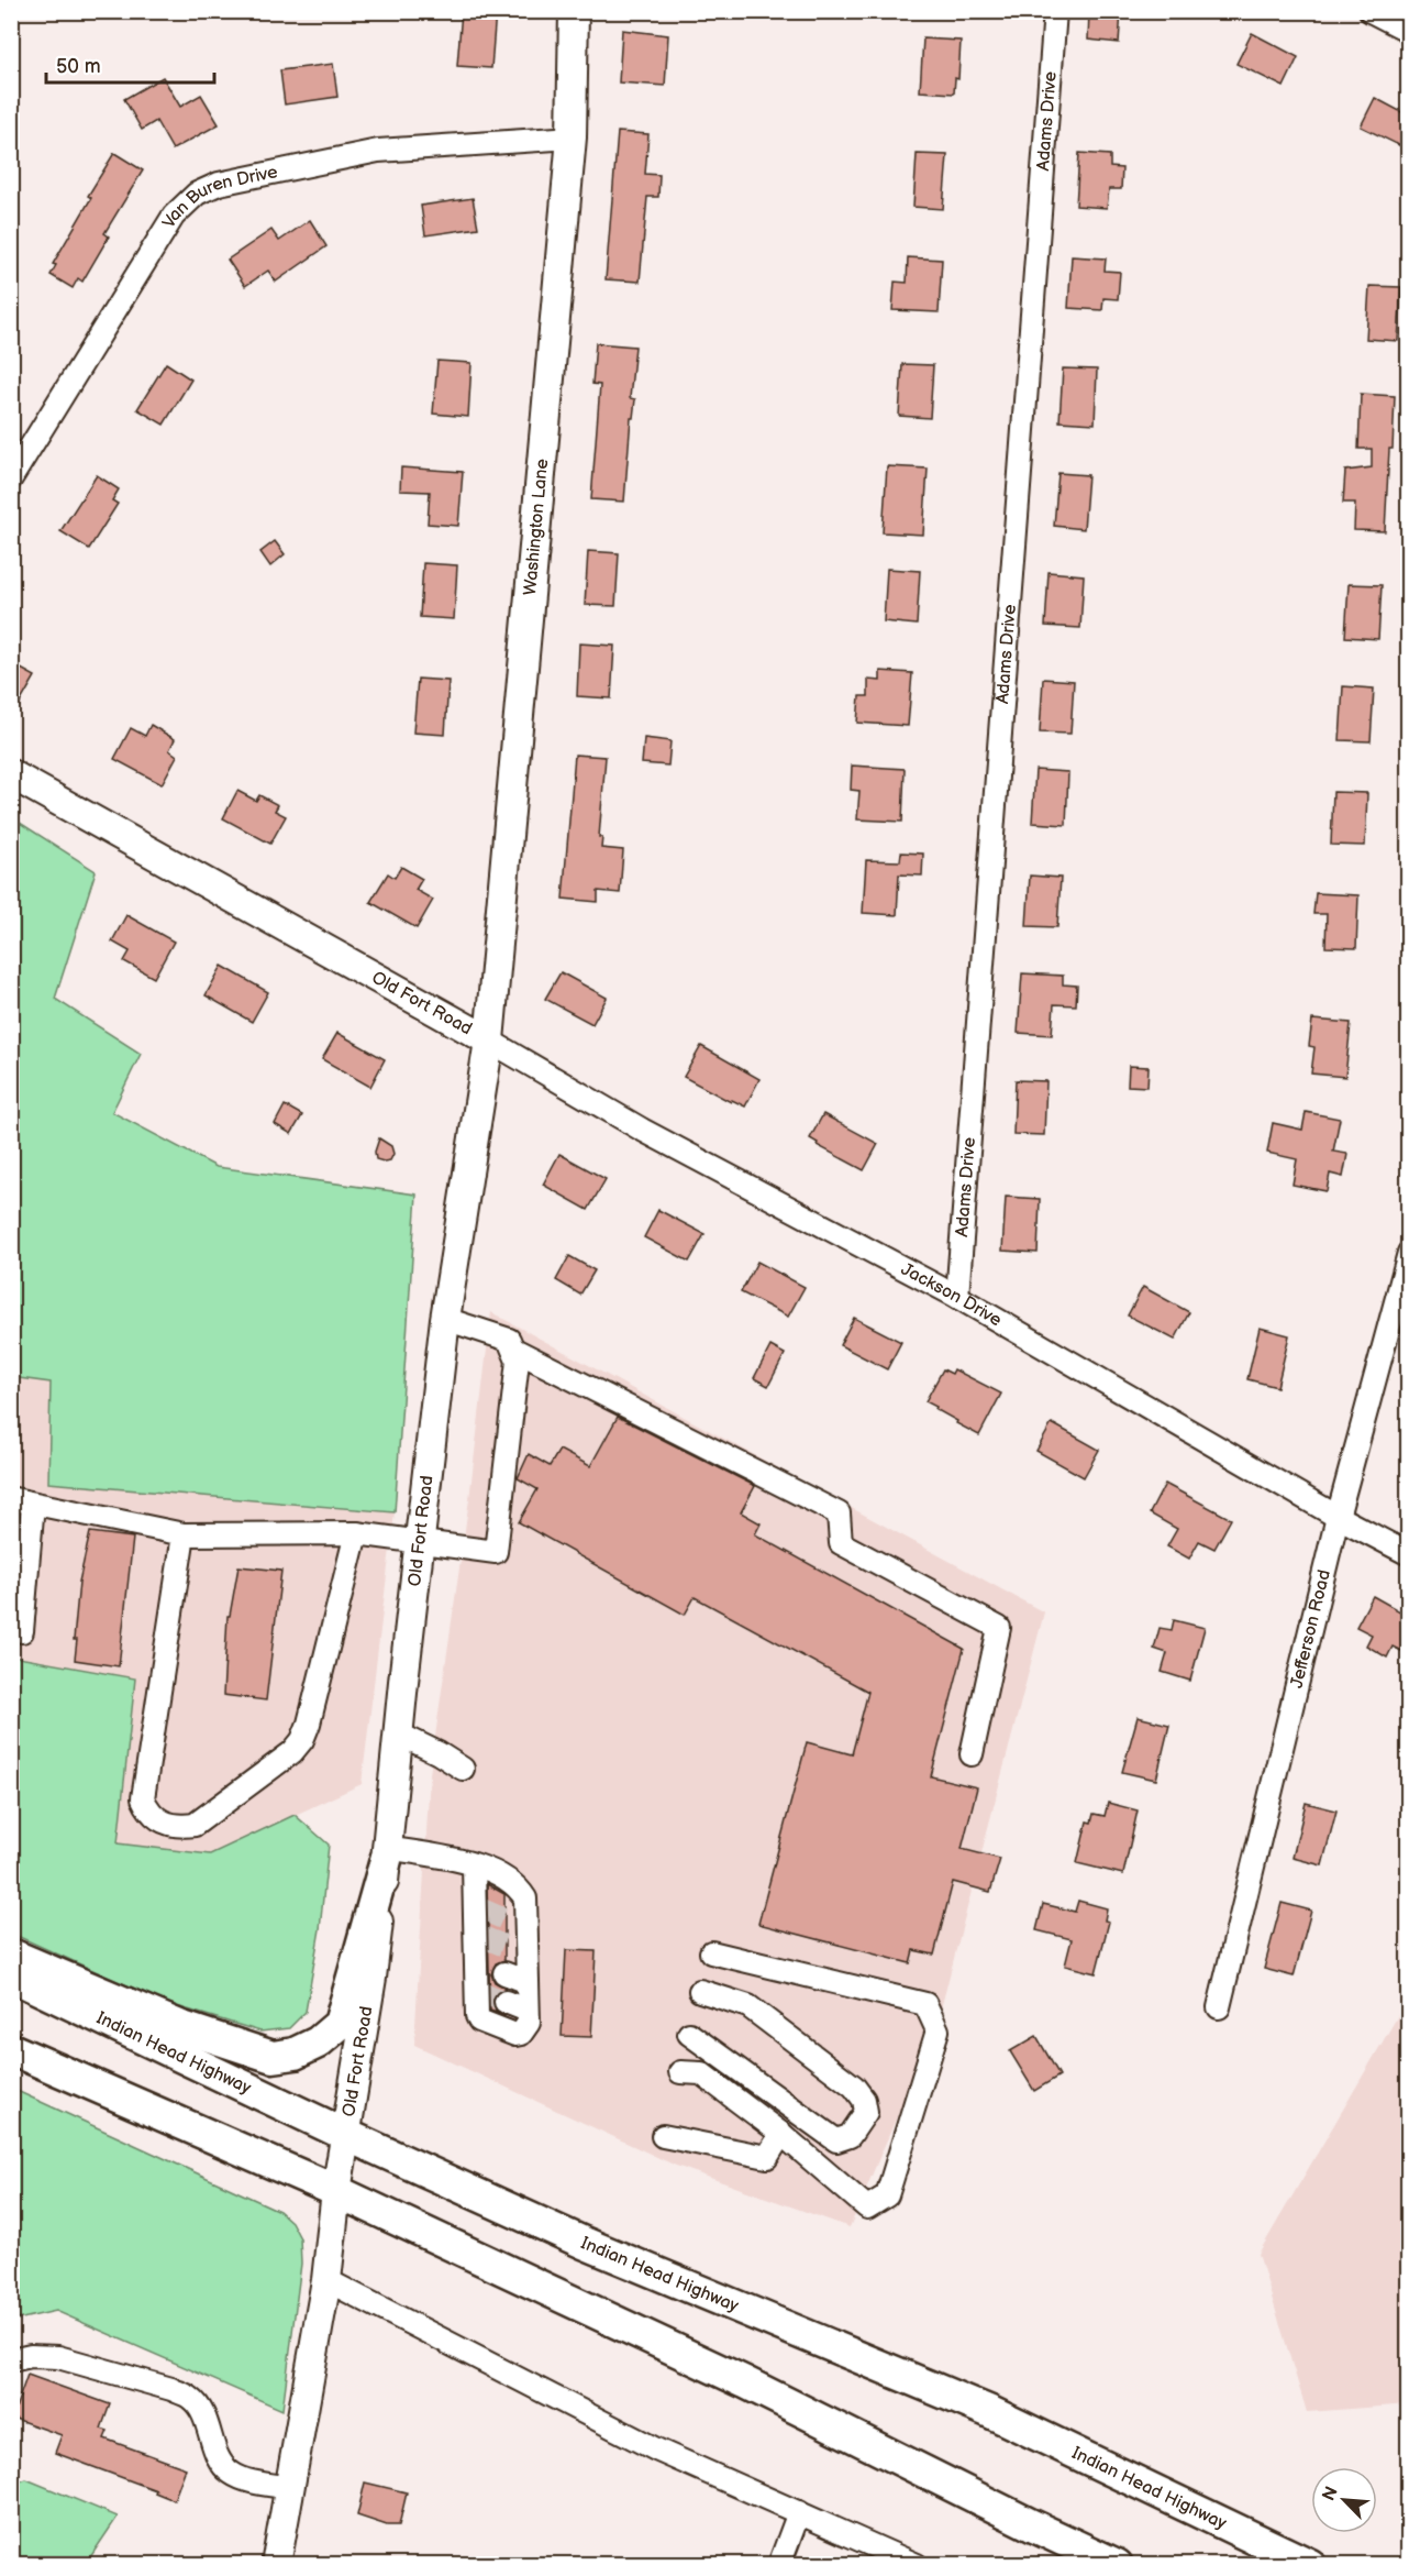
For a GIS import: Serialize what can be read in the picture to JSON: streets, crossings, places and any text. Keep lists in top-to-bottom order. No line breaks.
{"streets":{"highway":["Indian Head Highway"],"main road":["Washington Lane","Old Fort Road"],"street":["Adams Drive","Van Buren Drive","Jackson Drive","Jefferson Road"]},"crossings":[["Adams Drive","Jackson Drive"],["Van Buren Drive","Washington Lane"],["Washington Lane","Old Fort Road"],["Washington Lane","Jackson Drive"],["Old Fort Road","Jackson Drive"],["Old Fort Road","Indian Head Highway"],["Jackson Drive","Jefferson Road"]],"scale_bar":"50 m","north":"top left"}
